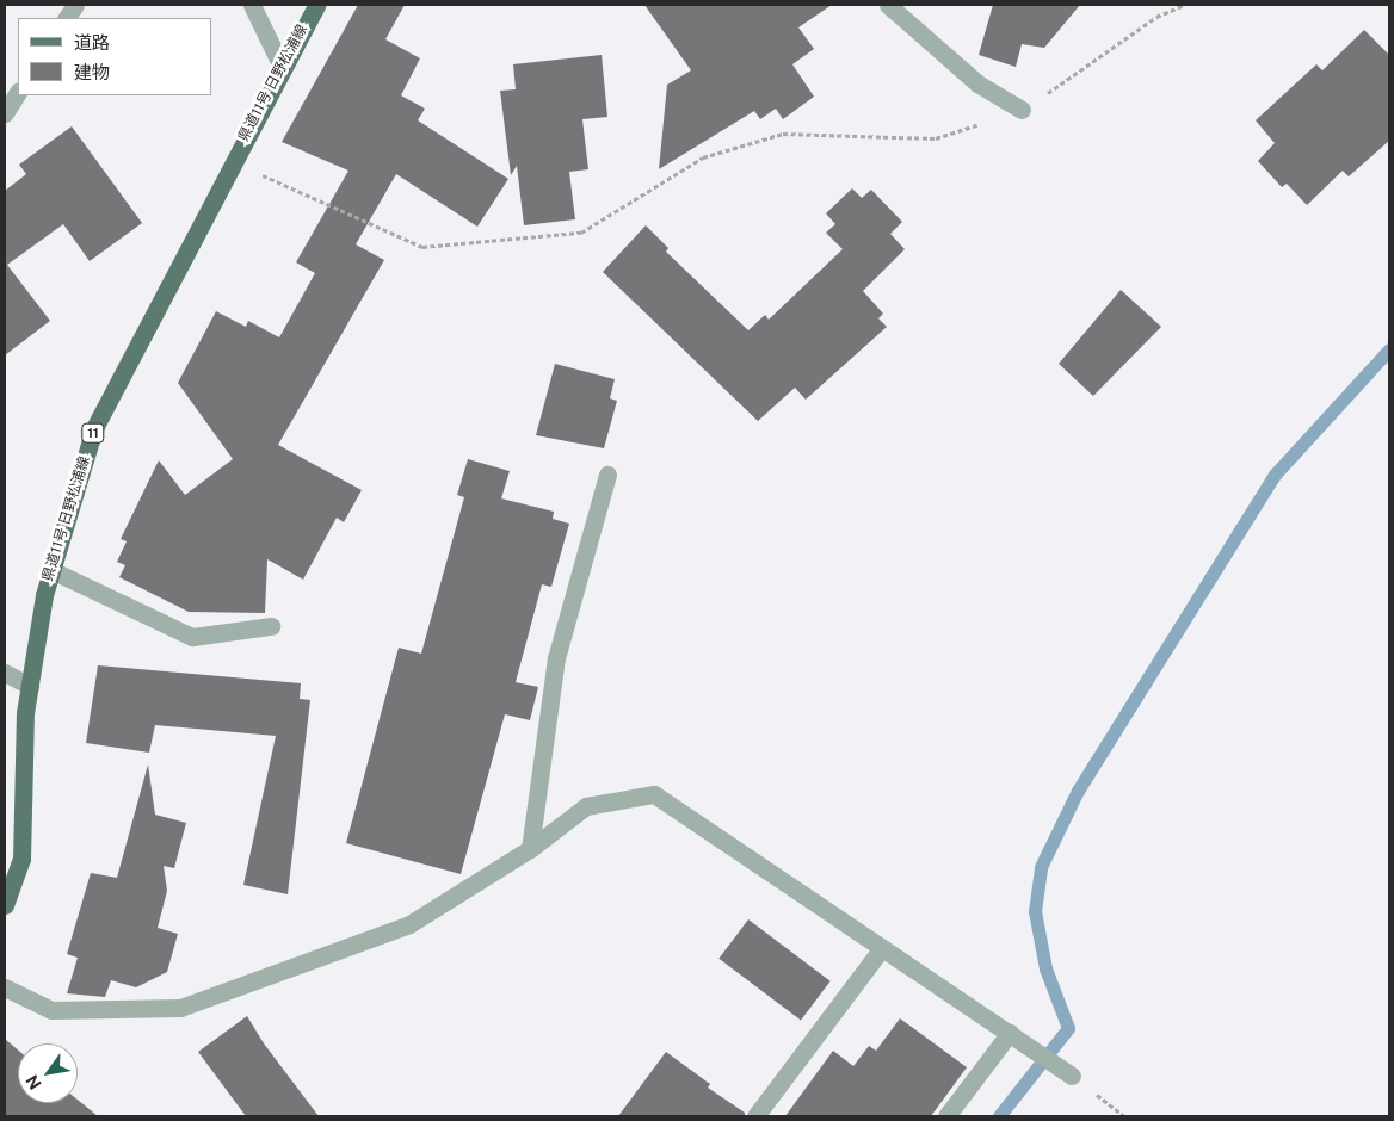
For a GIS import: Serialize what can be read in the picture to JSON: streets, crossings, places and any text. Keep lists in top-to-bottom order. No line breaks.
{"streets":{"main road":["県道11号 日野松浦線","11"]},"legend":["道路","建物"],"north":"bottom left"}
